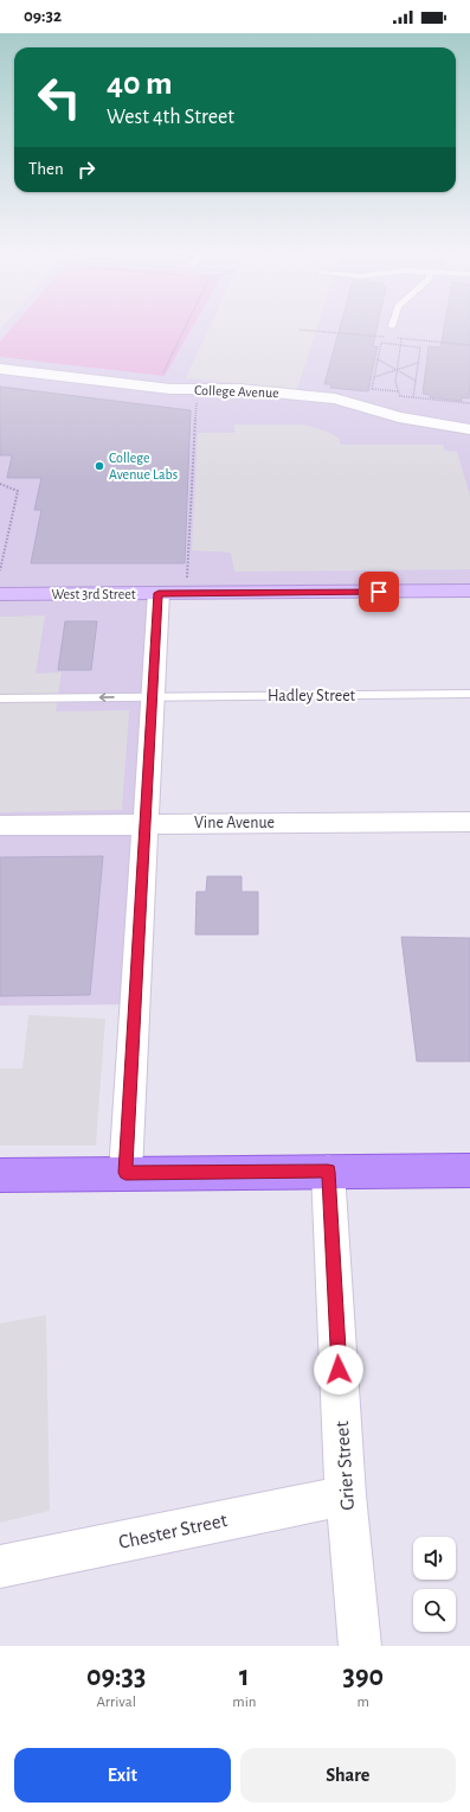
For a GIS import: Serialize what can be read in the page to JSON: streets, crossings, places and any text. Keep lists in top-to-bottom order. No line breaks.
{"streets":{"main road":["West 3rd Street"],"street":["College Avenue","Vine Avenue","Grier Street","Chester Street"],"lane":["Hadley Street"]},"crossings":[["Grier Street","Chester Street"]],"places":["College Avenue Labs"],"page":{"status":"09:32","turn":["40 m","West 4th Street"],"then":"Then","eta":["09:33","Arrival","1","min","390","m"],"buttons":["Exit","Share"]}}
